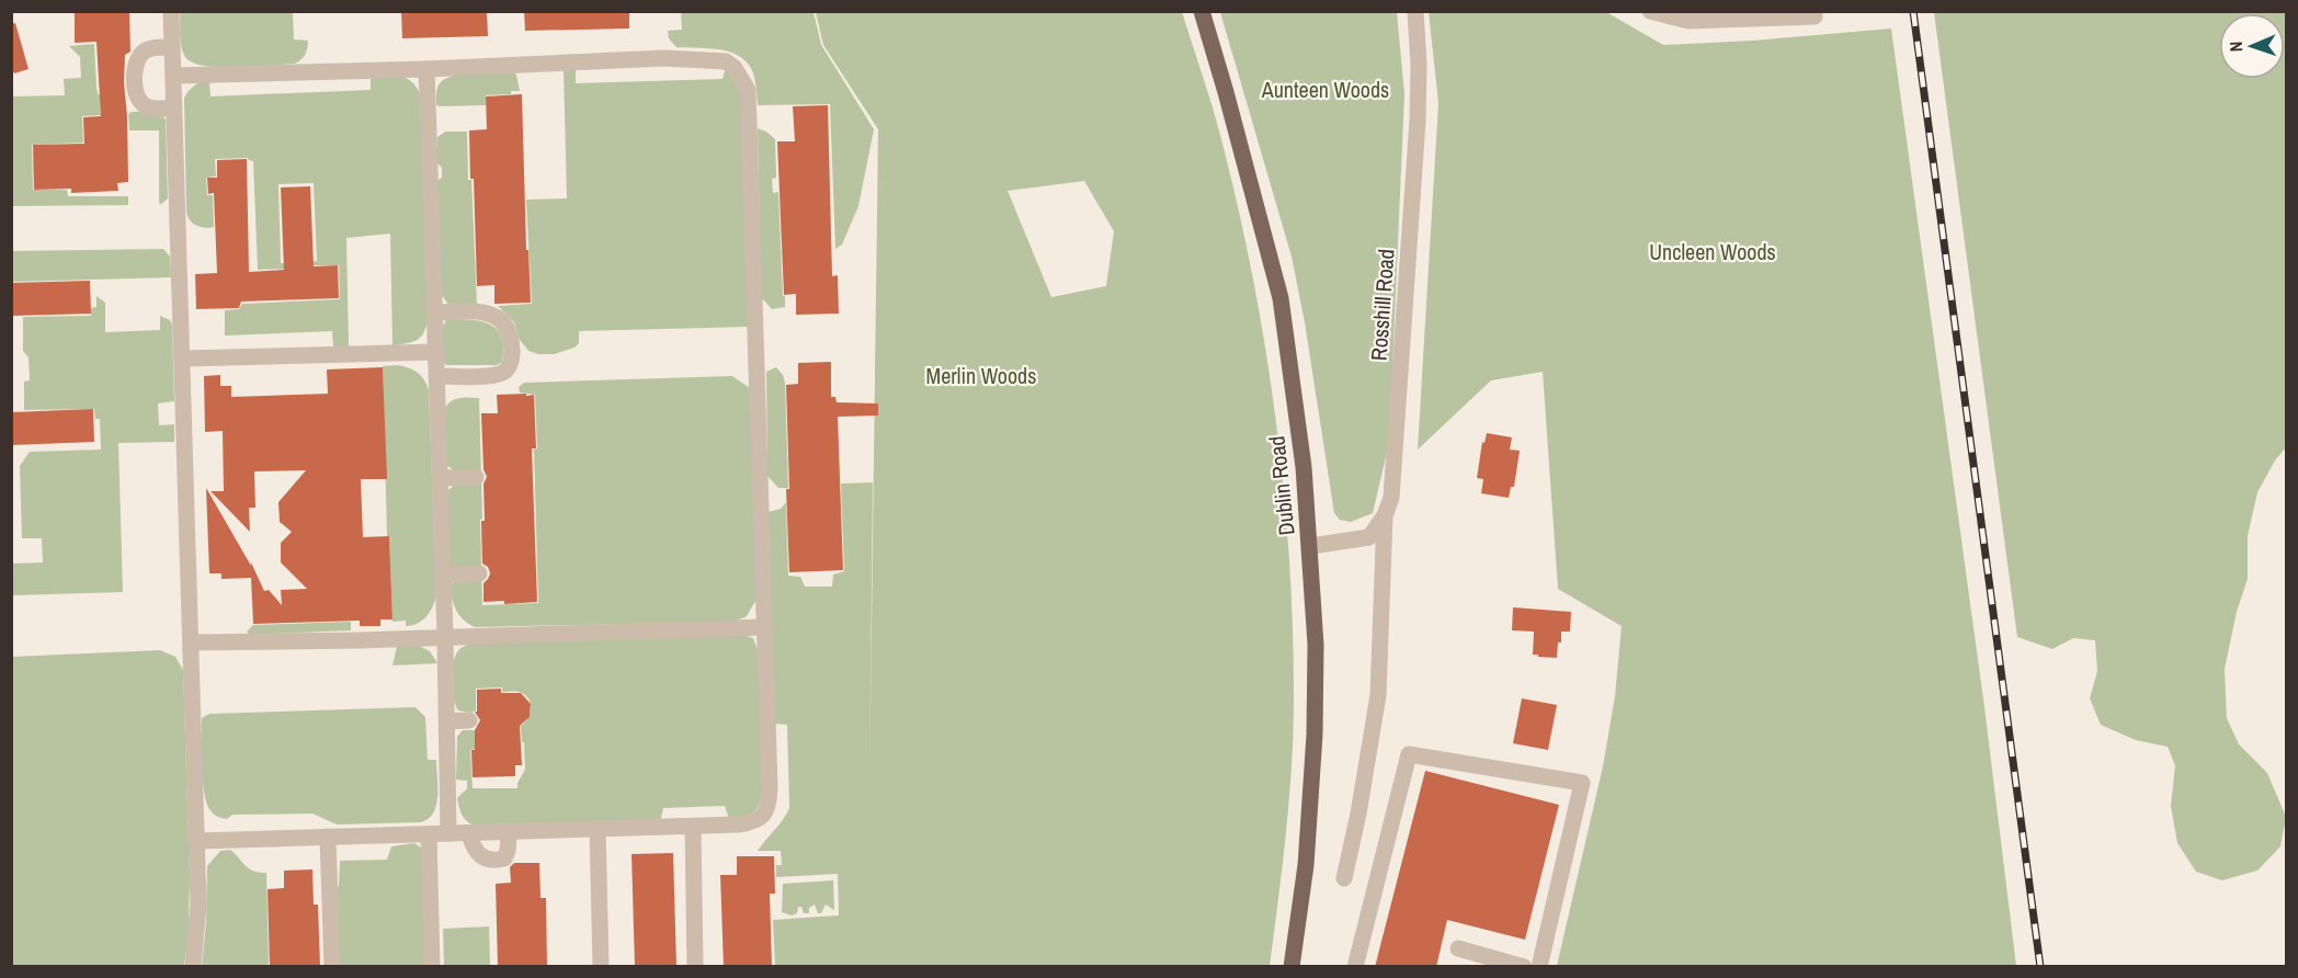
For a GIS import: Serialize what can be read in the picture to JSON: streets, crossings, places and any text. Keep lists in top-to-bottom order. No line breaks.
{"streets":{"main road":["Dublin Road"],"street":["Rosshill Road"]},"crossings":[["Rosshill Road","Dublin Road"]],"parks":["Aunteen Woods","Uncleen Woods","Merlin Woods"],"north":"left"}
